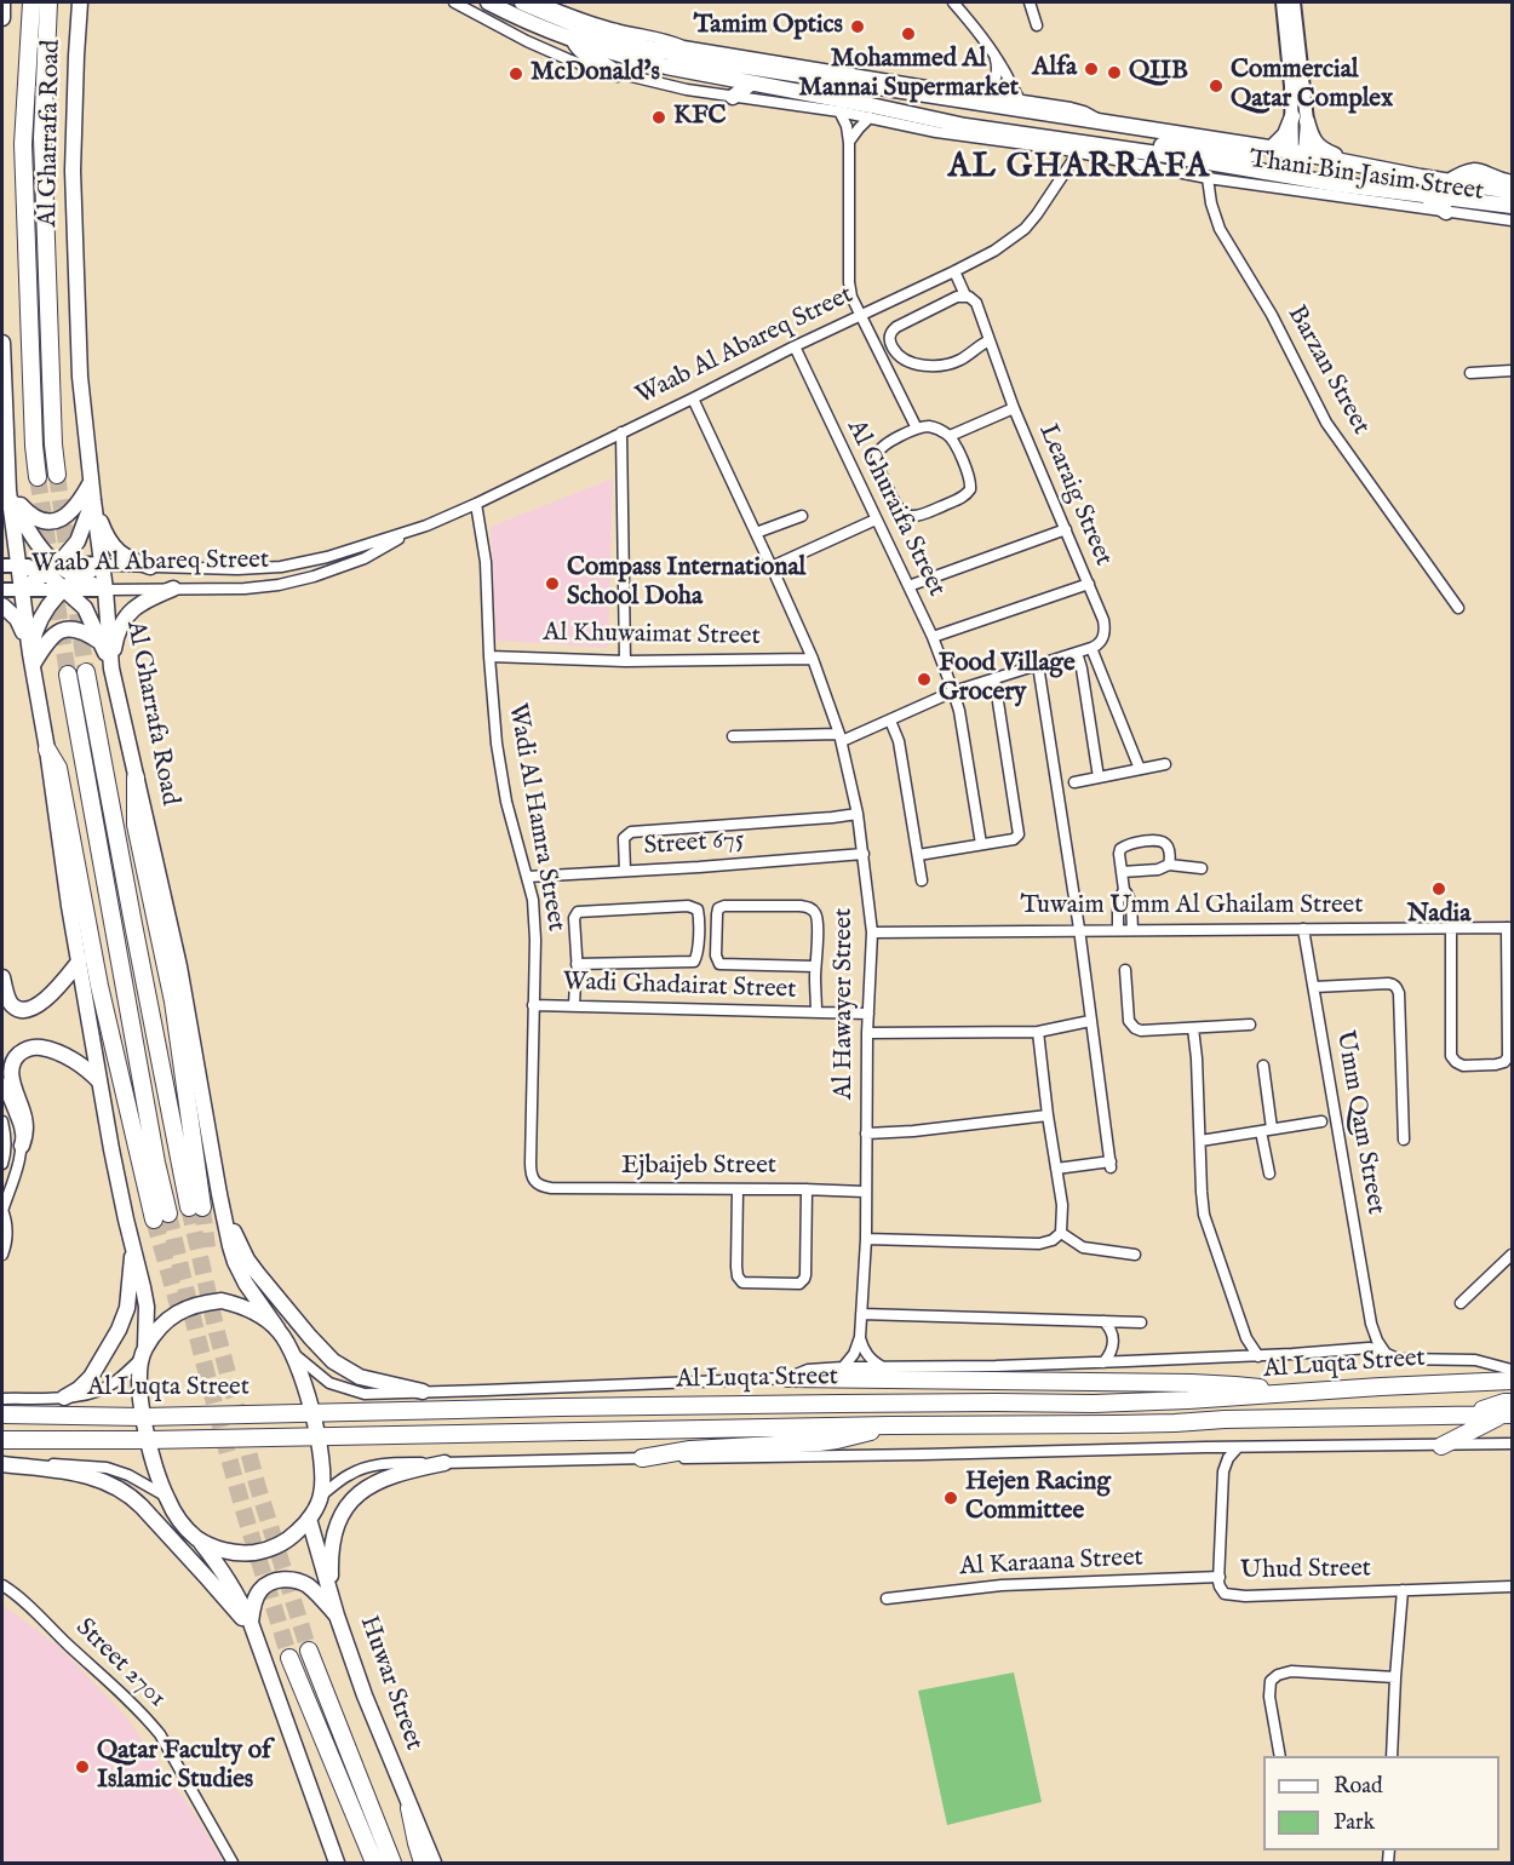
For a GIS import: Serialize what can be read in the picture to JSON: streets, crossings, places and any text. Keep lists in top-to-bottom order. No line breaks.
{"streets":{"main road":["Al Gharrafa Road","Thani Bin Jasim Street","Al Luqta Street","Huwar Street"],"street":["Waab Al Abareq Street","Barzan Street","Learaig Street","Al Ghuraifa Street","Al Khuwaimat Street","Wadi Al Hamra Street","Street 675","Tuwaim Umm Al Ghailam Street","Wadi Ghadairat Street","Al Hawayer Street","Umm Qam Street","Ejbaijeb Street","Al Karaana Street","Uhud Street","Street 2701"]},"crossings":[["Al Gharrafa Road","Waab Al Abareq Street"],["Al Gharrafa Road","Al Luqta Street"],["Thani Bin Jasim Street","Waab Al Abareq Street"],["Thani Bin Jasim Street","Barzan Street"],["Waab Al Abareq Street","Learaig Street"],["Waab Al Abareq Street","Al Ghuraifa Street"],["Waab Al Abareq Street","Wadi Al Hamra Street"],["Waab Al Abareq Street","Al Hawayer Street"],["Al Khuwaimat Street","Wadi Al Hamra Street"],["Al Khuwaimat Street","Al Hawayer Street"],["Wadi Al Hamra Street","Street 675"],["Wadi Al Hamra Street","Wadi Ghadairat Street"],["Wadi Al Hamra Street","Ejbaijeb Street"],["Street 675","Al Hawayer Street"],["Tuwaim Umm Al Ghailam Street","Al Hawayer Street"],["Tuwaim Umm Al Ghailam Street","Umm Qam Street"],["Wadi Ghadairat Street","Al Hawayer Street"],["Al Hawayer Street","Ejbaijeb Street"],["Al Hawayer Street","Al Luqta Street"],["Umm Qam Street","Al Luqta Street"],["Al Karaana Street","Uhud Street"]],"districts":["AL GHARRAFA"],"places":["Tamim Optics","Mohammed Al Mannai Supermarket","Alfa","QIIB","McDonald's","Commercial Qatar Complex","KFC","Compass International School Doha","Food Village Grocery","Nadia","Hejen Racing Committee","Qatar Faculty of Islamic Studies"],"legend":["Road","Park"]}
